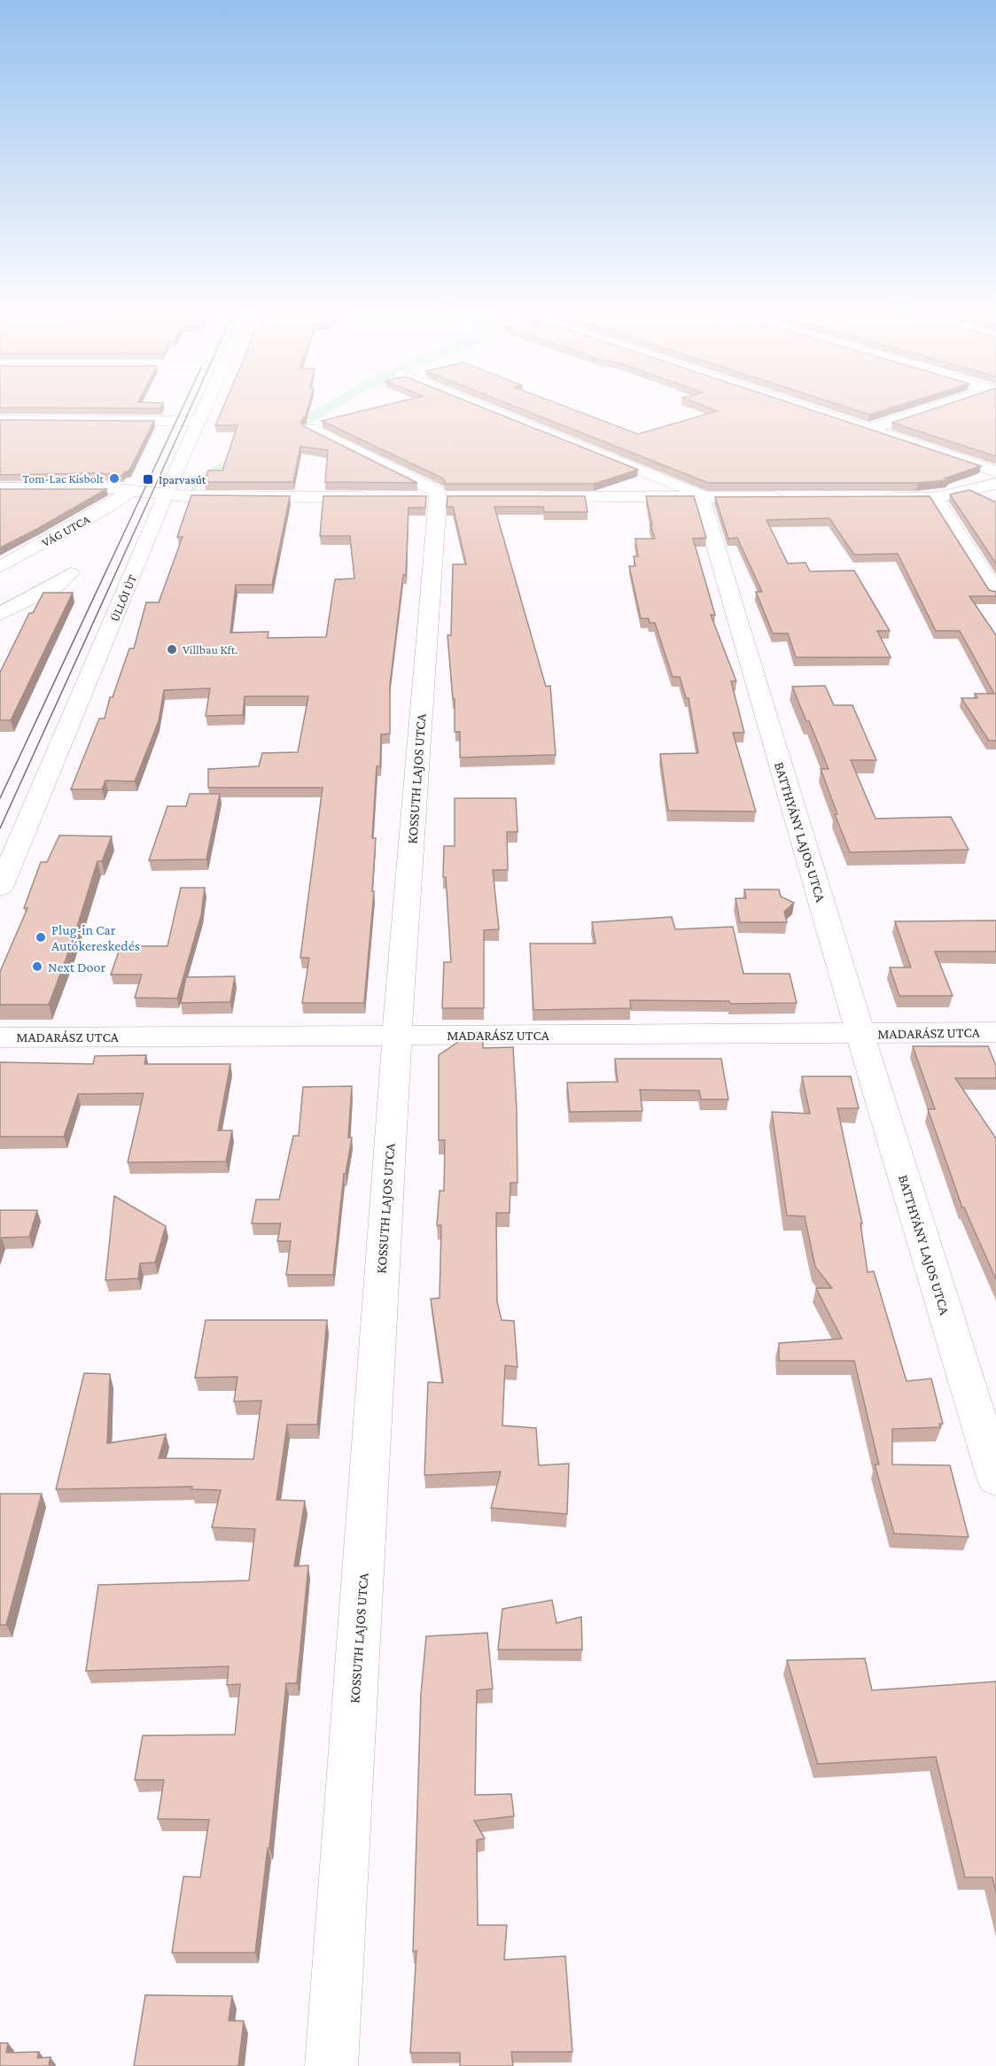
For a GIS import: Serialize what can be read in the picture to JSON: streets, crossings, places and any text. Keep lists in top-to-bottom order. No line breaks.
{"streets":{"street":["VÁG UTCA","ÜLLŐI ÚT","KOSSUTH LAJOS UTCA","BATTHYÁNY LAJOS UTCA","MADARÁSZ UTCA"]},"crossings":[["KOSSUTH LAJOS UTCA","MADARÁSZ UTCA"],["BATTHYÁNY LAJOS UTCA","MADARÁSZ UTCA"]],"places":{"other":["Tom-Lac Kisbolt","Villbau Kft.","Plug-in Car Autókereskedés","Next Door"],"transit":["Iparvasút"]}}
